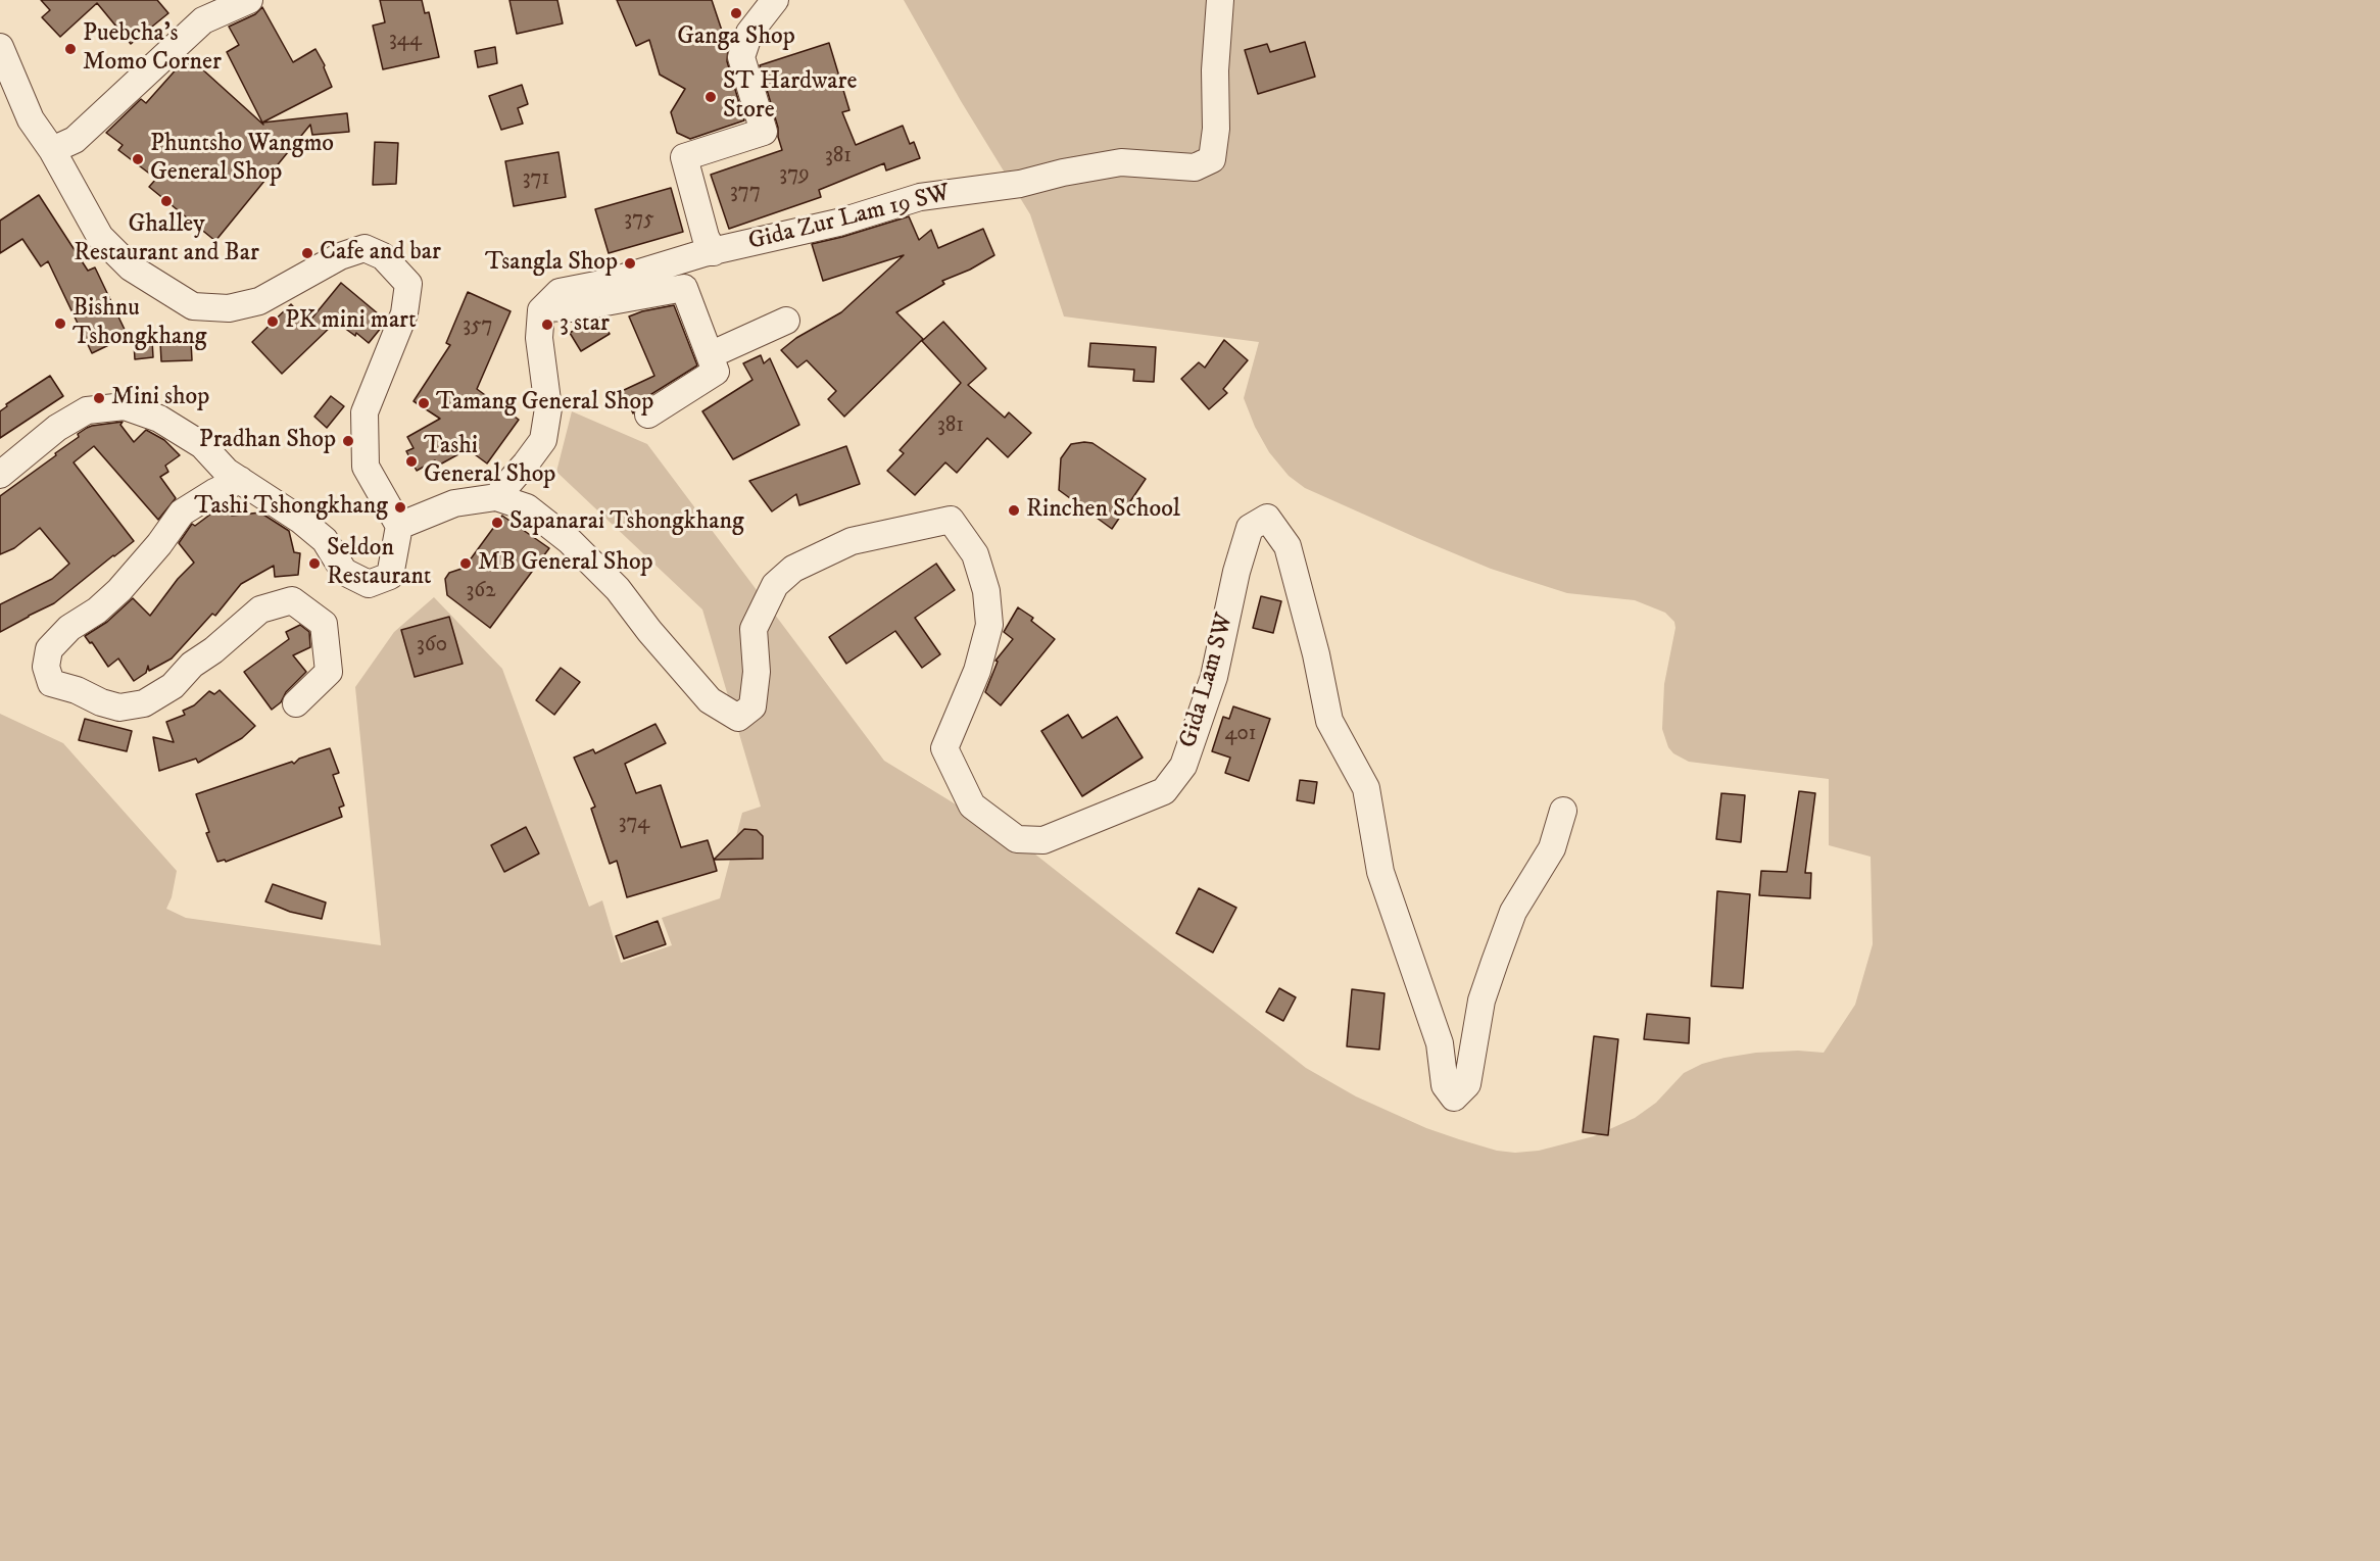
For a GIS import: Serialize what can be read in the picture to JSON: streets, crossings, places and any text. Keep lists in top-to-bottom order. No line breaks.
{"streets":{"street":["Gida Zur Lam 19 SW","Gida Lam SW"]},"places":["Ganga Shop","Puebcha’s Momo Corner","ST Hardware Store","Phuntsho Wangmo General Shop","Ghalley Restaurant and Bar","Cafe and bar","Tsangla Shop","PK mini mart","Bishnu Tshongkhang","3 star","Mini shop","Tamang General Shop","Pradhan Shop","Tashi General Shop","Tashi Tshongkhang","Rinchen School","Sapanarai Tshongkhang","Seldon Restaurant","MB General Shop"],"house_numbers":["344","381","379","371","377","375","357","381","362","360","401","374"]}
